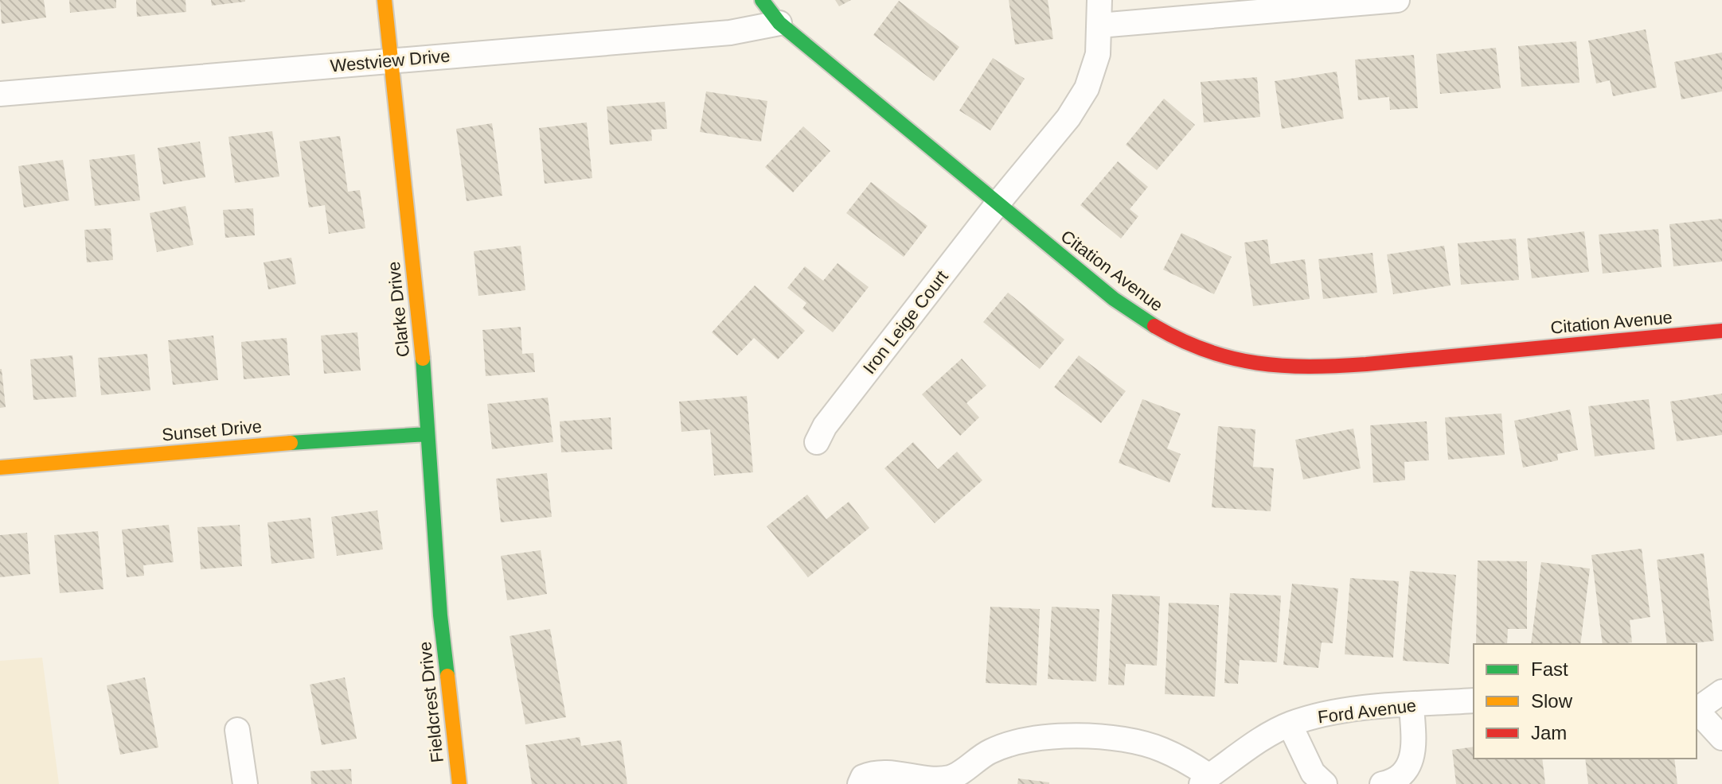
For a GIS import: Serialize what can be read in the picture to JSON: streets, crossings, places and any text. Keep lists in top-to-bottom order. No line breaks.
{"streets":{"street":["Westview Drive","Citation Avenue","Clarke Drive","Iron Leige Court","Sunset Drive","Fieldcrest Drive","Ford Avenue"]},"crossings":[["Westview Drive","Citation Avenue"],["Westview Drive","Clarke Drive"],["Citation Avenue","Iron Leige Court"],["Clarke Drive","Sunset Drive"],["Clarke Drive","Fieldcrest Drive"]],"legend":["Fast","Slow","Jam"]}
